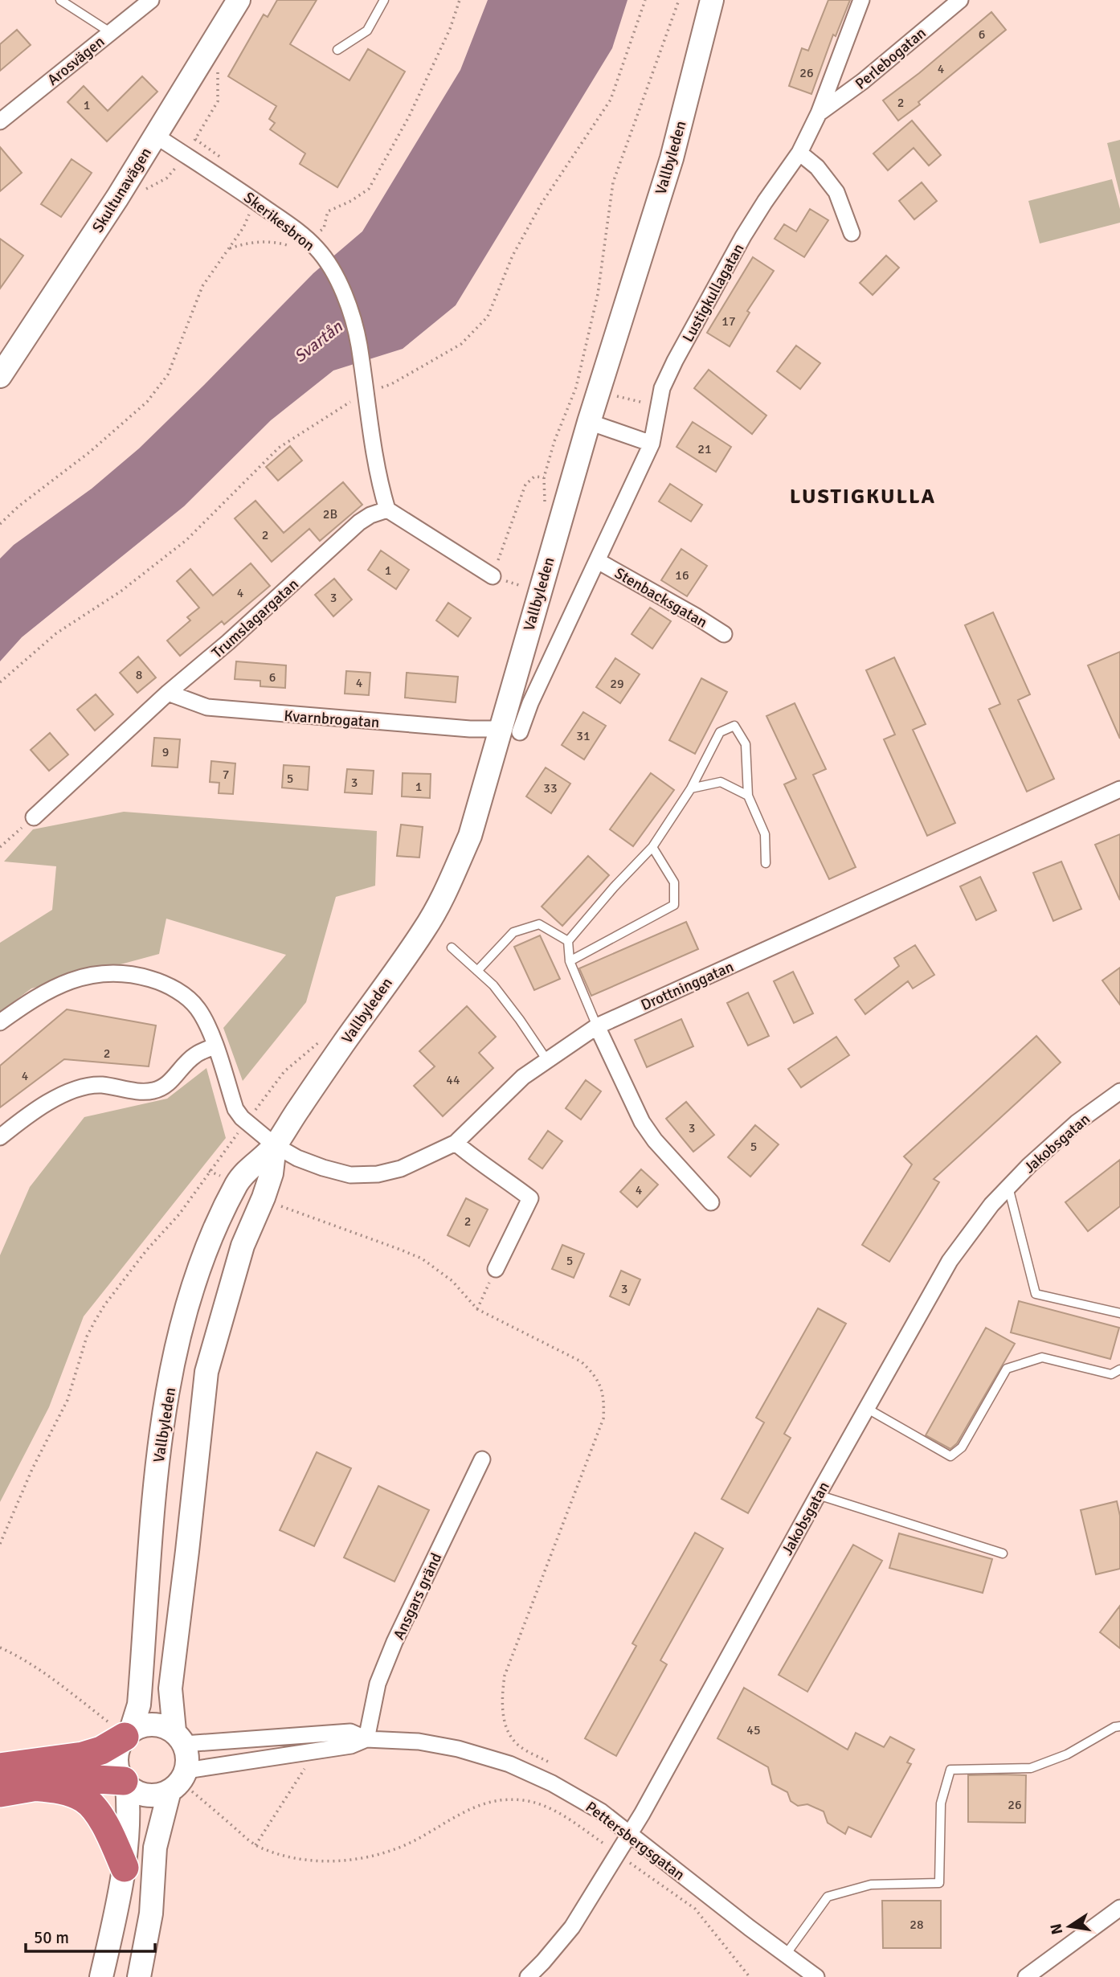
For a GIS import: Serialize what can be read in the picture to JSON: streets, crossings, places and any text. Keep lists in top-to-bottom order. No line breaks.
{"streets":{"main road":["Vallbyleden","Skultunavägen"],"street":["Perlebogatan","Arosvägen","Skerikesbron","Lustigkullagatan","Stenbacksgatan","Trumslagargatan","Kvarnbrogatan","Drottninggatan","Jakobsgatan","Ansgars gränd","Pettersbergsgatan"]},"crossings":[["Perlebogatan","Lustigkullagatan"],["Vallbyleden","Lustigkullagatan"],["Vallbyleden","Kvarnbrogatan"],["Vallbyleden","Drottninggatan"],["Vallbyleden","Pettersbergsgatan"],["Skultunavägen","Skerikesbron"],["Skerikesbron","Trumslagargatan"],["Lustigkullagatan","Stenbacksgatan"],["Lustigkullagatan","Kvarnbrogatan"],["Trumslagargatan","Kvarnbrogatan"],["Jakobsgatan","Pettersbergsgatan"],["Ansgars gränd","Pettersbergsgatan"]],"districts":["LUSTIGKULLA"],"water":["Svartån"],"house_numbers":["6","4","26","2","1","17","21","2B","2","1","16","4","3","8","6","4","29","31","9","7","5","3","1","33","2","4","44","3","5","4","2","5","3","45","26","28"],"scale_bar":"50 m","north":"left"}
